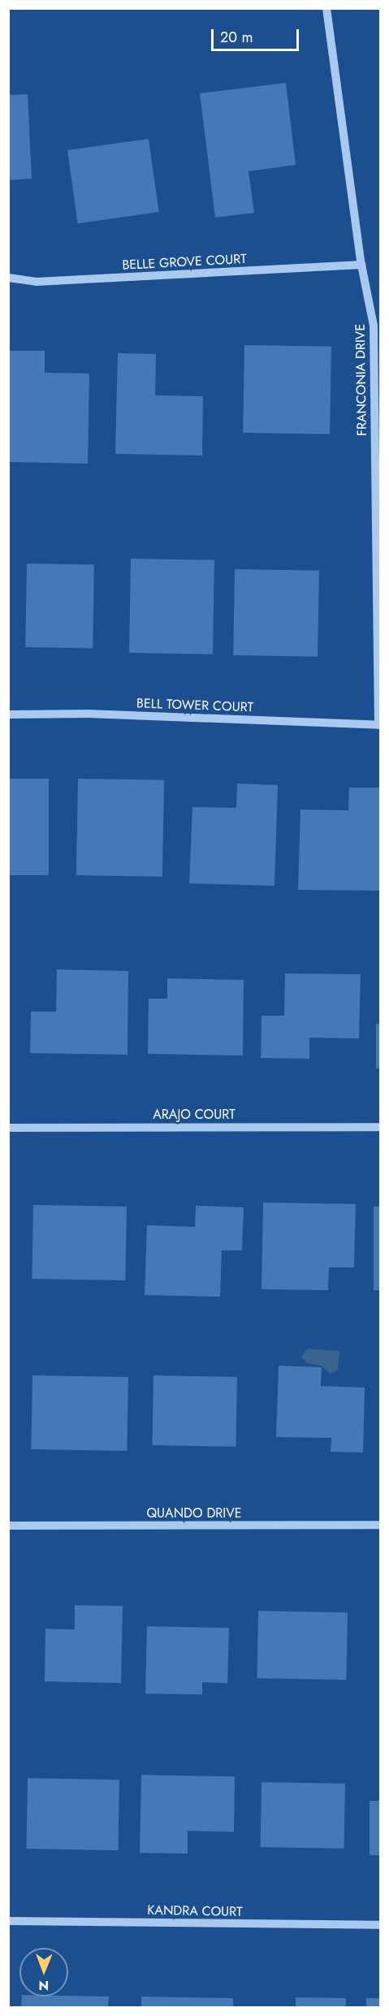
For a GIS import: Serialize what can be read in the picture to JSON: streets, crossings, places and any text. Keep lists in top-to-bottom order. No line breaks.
{"streets":{"street":["BELLE GROVE COURT","FRANCONIA DRIVE","BELL TOWER COURT","ARAJO COURT","QUANDO DRIVE","KANDRA COURT"]},"crossings":[["BELLE GROVE COURT","FRANCONIA DRIVE"],["FRANCONIA DRIVE","BELL TOWER COURT"]],"scale_bar":"20 m","north":"bottom"}
